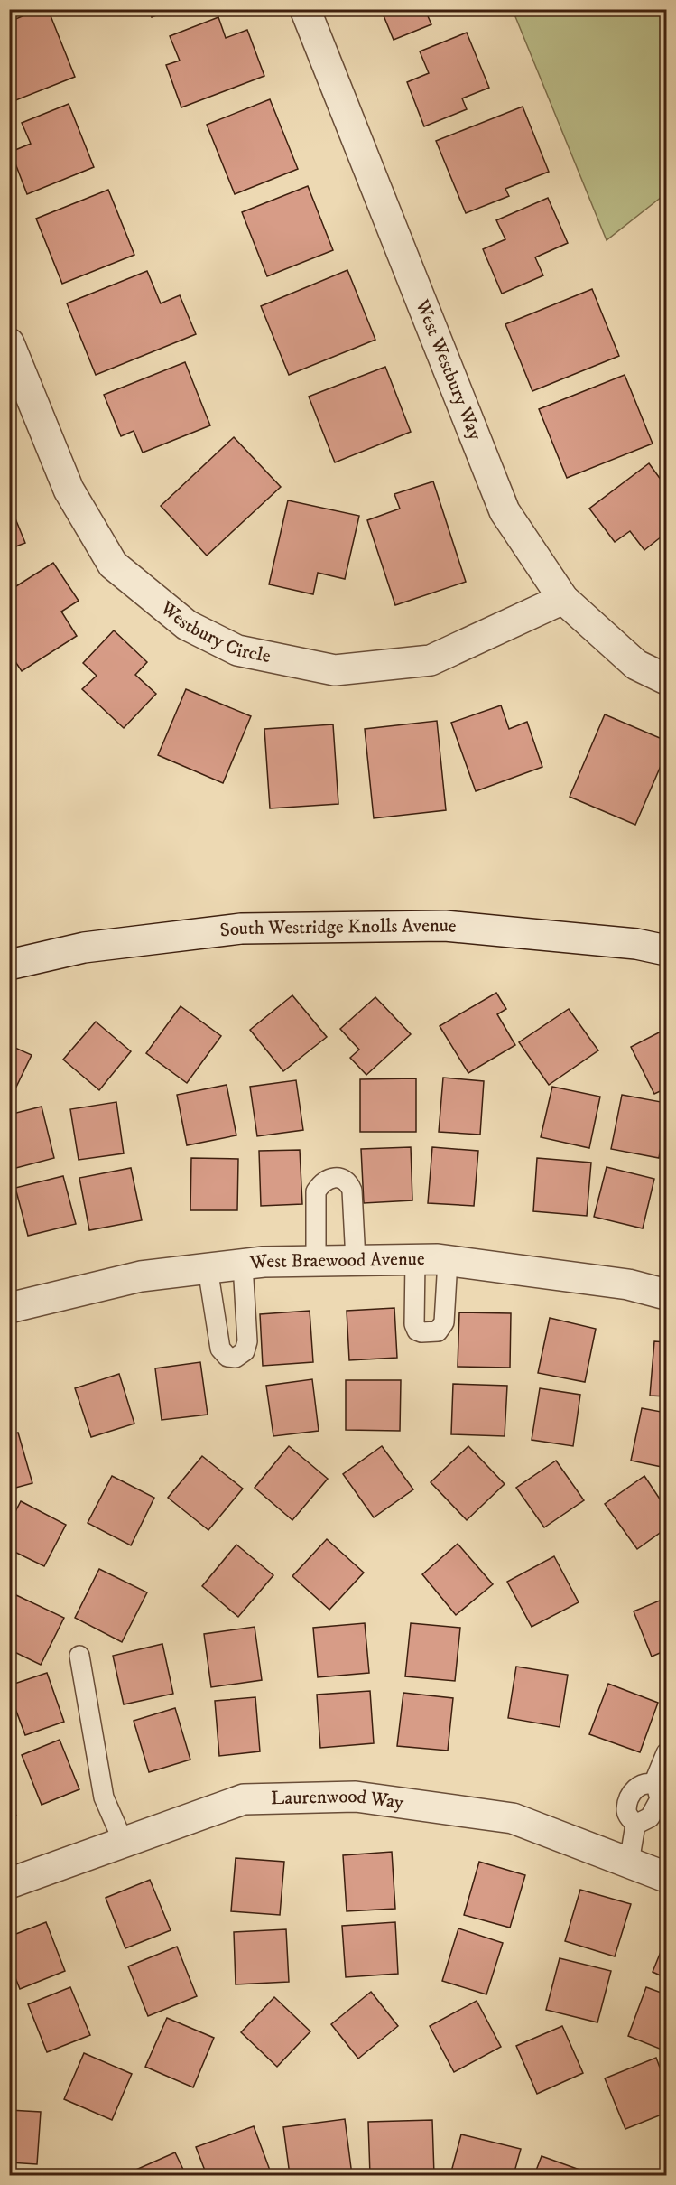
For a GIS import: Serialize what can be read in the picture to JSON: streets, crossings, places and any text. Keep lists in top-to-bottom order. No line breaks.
{"streets":{"street":["West Westbury Way","Westbury Circle","South Westridge Knolls Avenue","West Braewood Avenue","Laurenwood Way"]},"crossings":[["West Westbury Way","Westbury Circle"]]}
